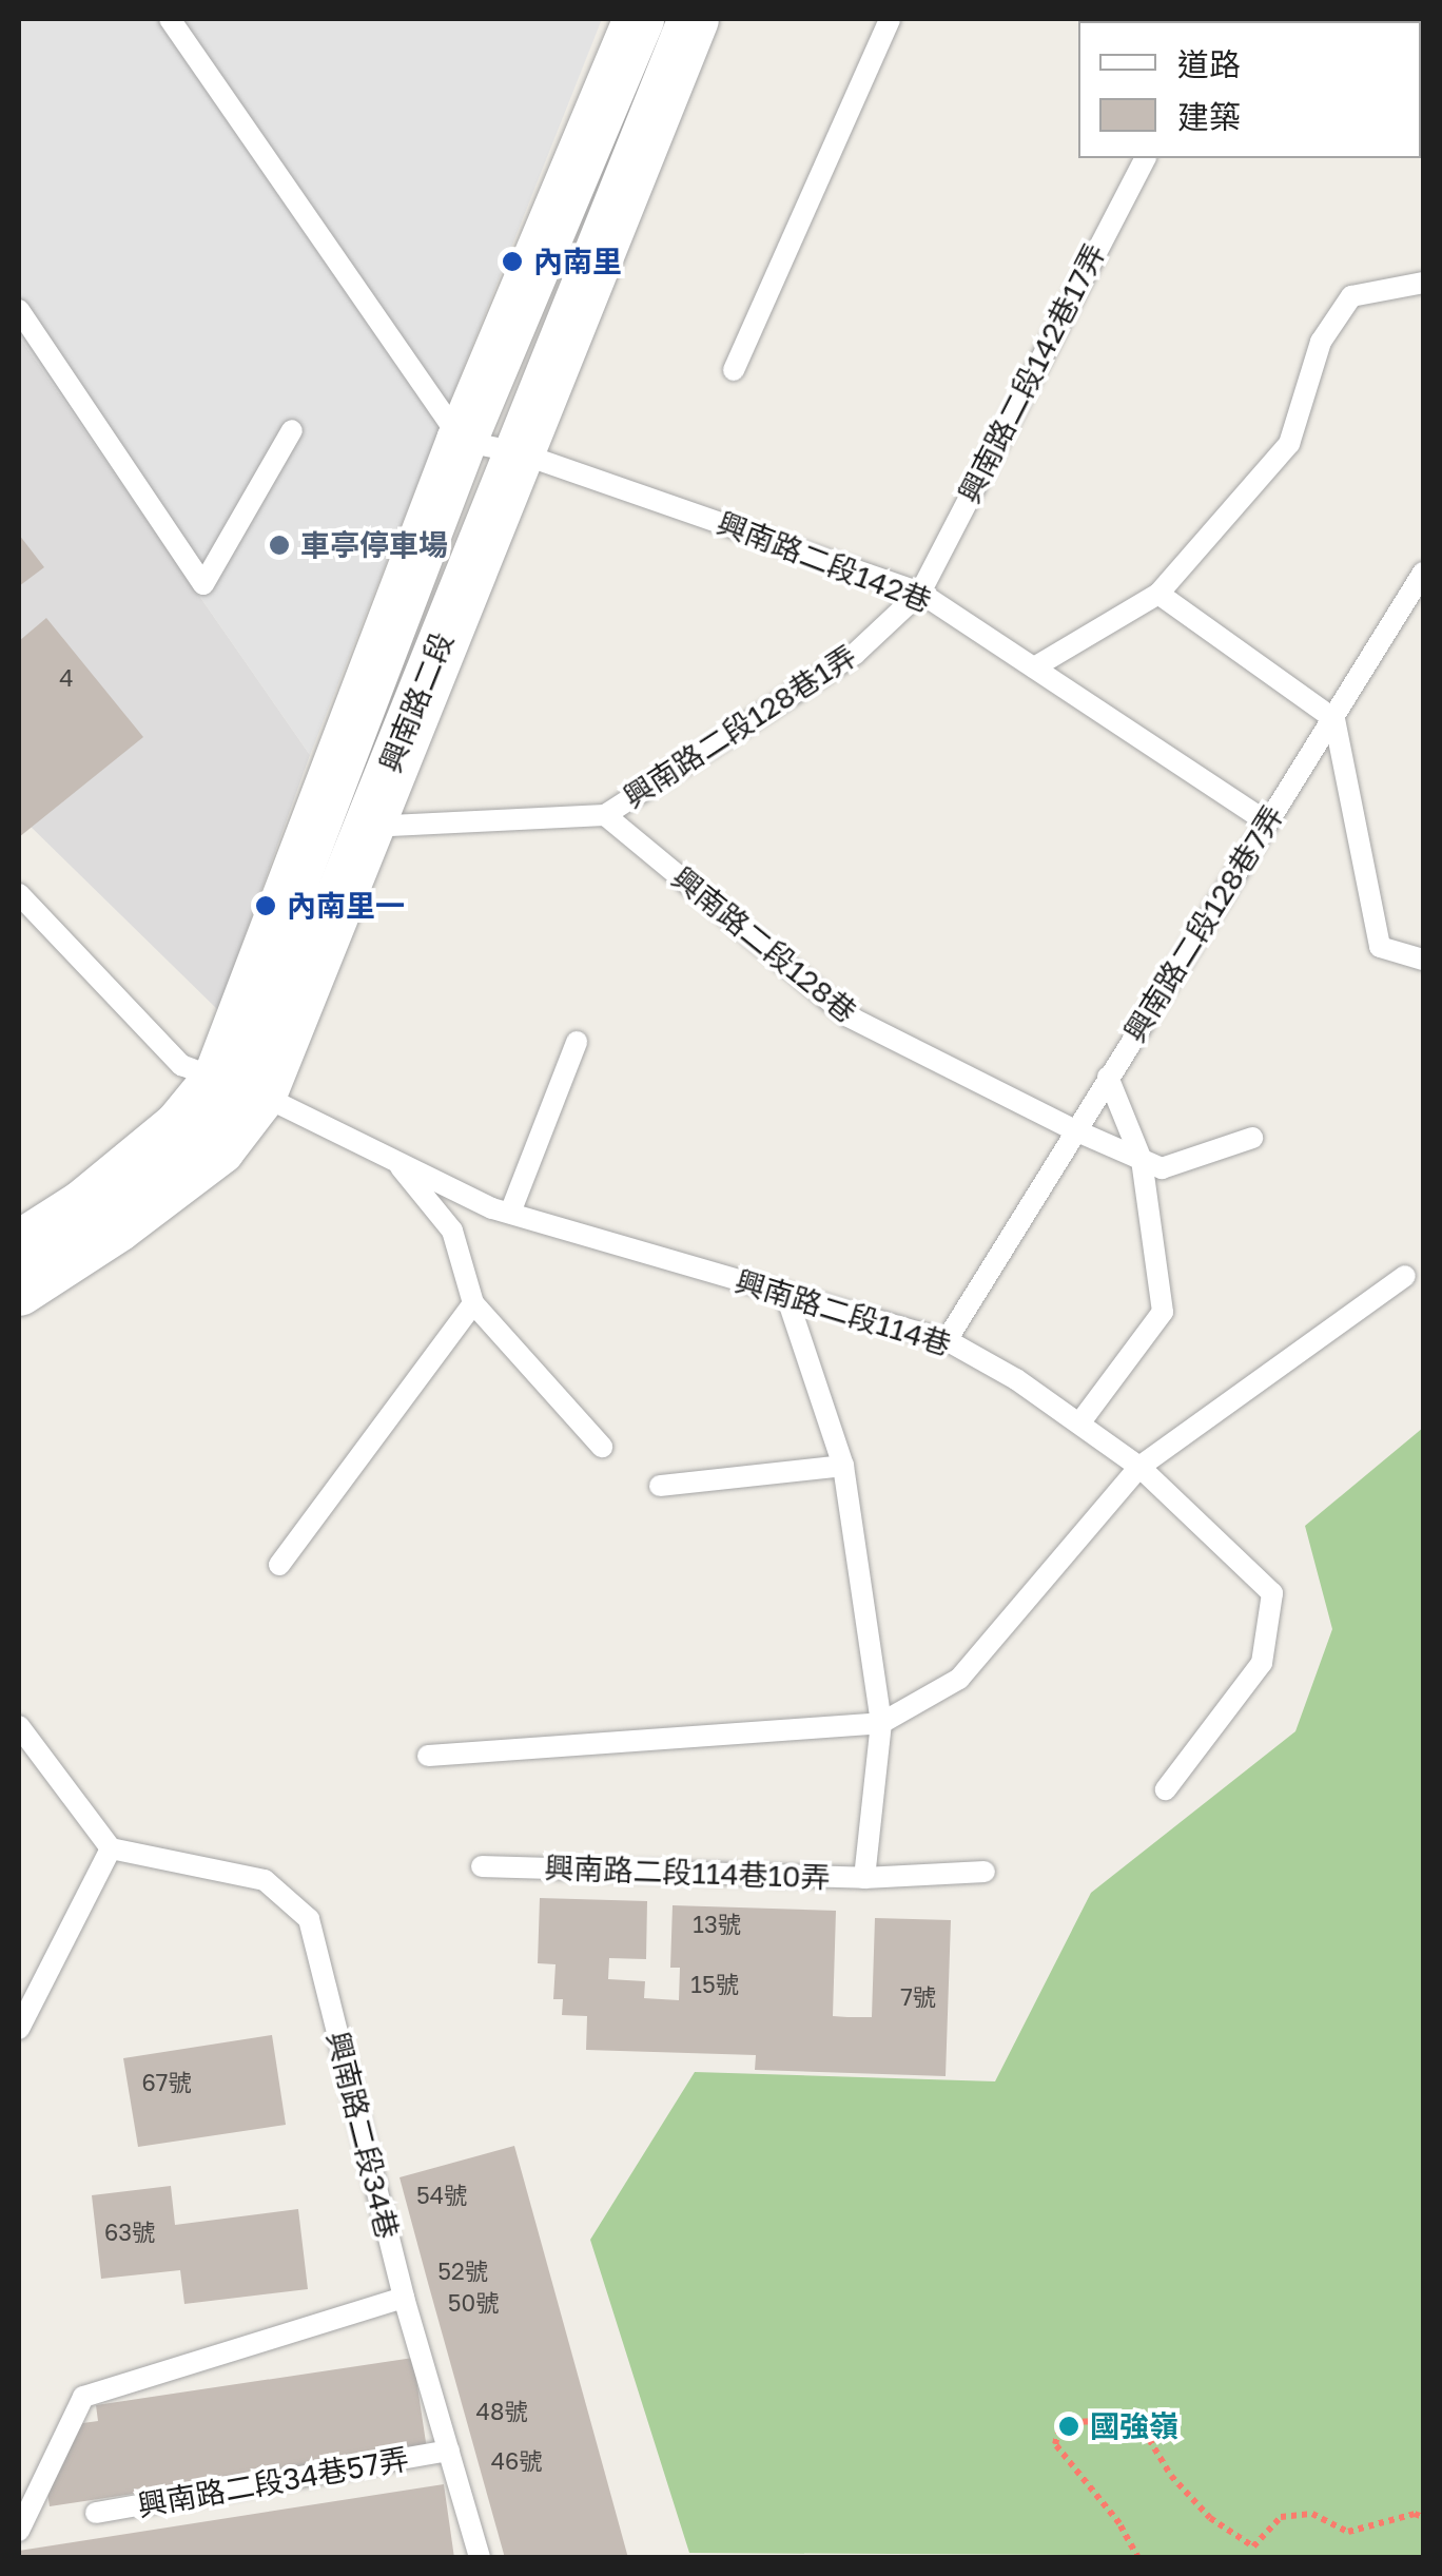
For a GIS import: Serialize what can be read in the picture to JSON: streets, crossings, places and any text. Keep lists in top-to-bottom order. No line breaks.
{"streets":{"street":["興南路二段"],"lane":["興南路二段142巷17弄","興南路二段142巷","興南路二段128巷1弄","興南路二段128巷7弄","興南路二段128巷","興南路二段114巷","興南路二段114巷10弄","興南路二段34巷","興南路二段34巷57弄"]},"crossings":[["興南路二段142巷17弄","興南路二段142巷"],["興南路二段142巷17弄","興南路二段128巷1弄"],["興南路二段142巷","興南路二段"],["興南路二段142巷","興南路二段128巷1弄"],["興南路二段142巷","興南路二段128巷7弄"],["興南路二段","興南路二段114巷"],["興南路二段128巷1弄","興南路二段128巷"],["興南路二段128巷7弄","興南路二段128巷"],["興南路二段128巷7弄","興南路二段114巷"],["興南路二段114巷","興南路二段114巷10弄"],["興南路二段34巷","興南路二段34巷57弄"]],"places":["內南里","車亭停車場","內南里一","國強嶺"],"house_numbers":["4","13號","15號","7號","67號","54號","63號","52號","50號","48號","46號"],"legend":["道路","建築"]}
